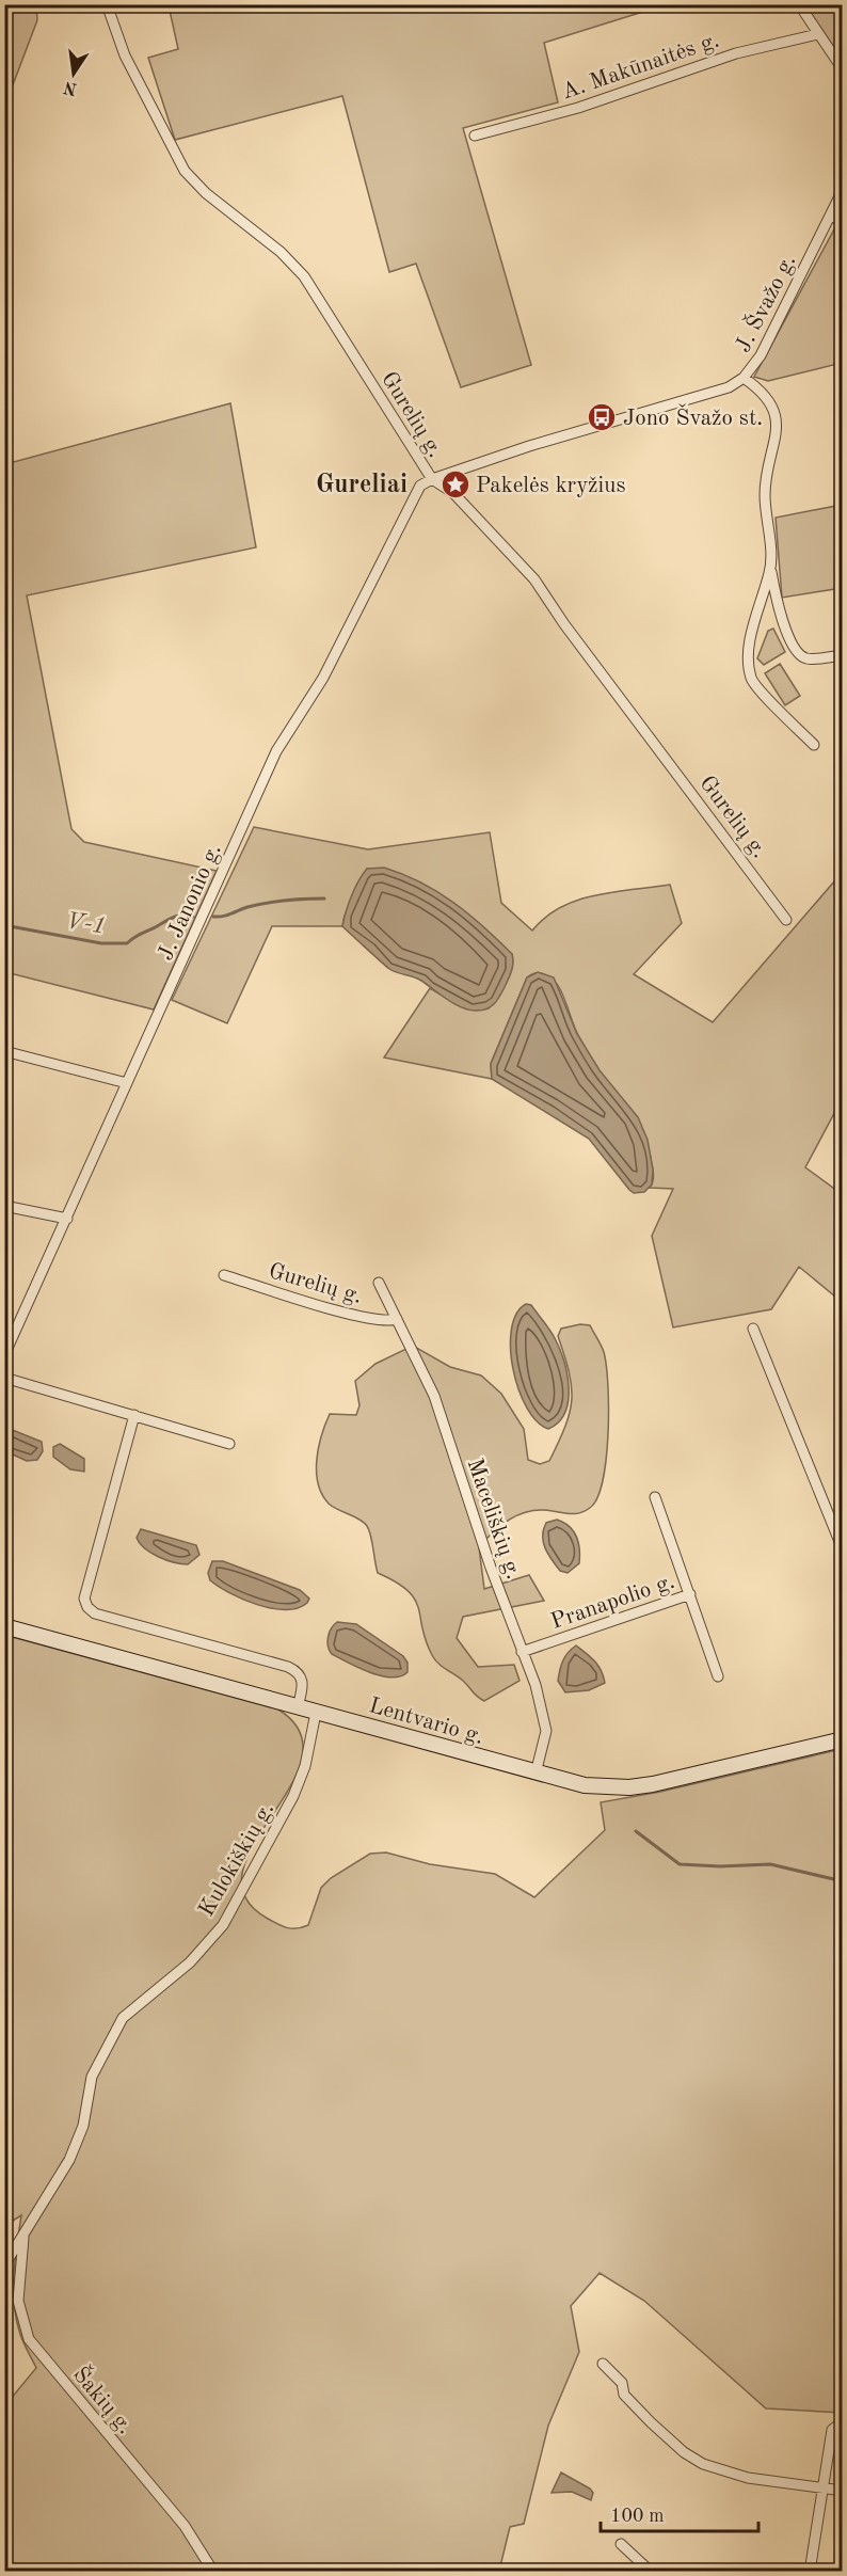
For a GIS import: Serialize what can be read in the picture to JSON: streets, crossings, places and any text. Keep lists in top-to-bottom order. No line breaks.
{"streets":{"main road":["Lentvario g."],"street":["A. Makūnaitės g.","J. Švažo g.","Gurelių g.","J. Janonio g.","Maceliškių g.","Pranapolio g.","Kulokiškių g.","Šakių g."]},"crossings":[["J. Švažo g.","Gurelių g."],["J. Švažo g.","J. Janonio g."],["Gurelių g.","J. Janonio g."],["Gurelių g.","Maceliškių g."],["Maceliškių g.","Pranapolio g."],["Maceliškių g.","Lentvario g."],["Lentvario g.","Kulokiškių g."],["Kulokiškių g.","Šakių g."]],"districts":["Gureliai"],"water":["V-1"],"places":{"bus stop":["Jono Švažo st."],"place":["Pakelės kryžius"]},"scale_bar":"100 m","north":"bottom"}
